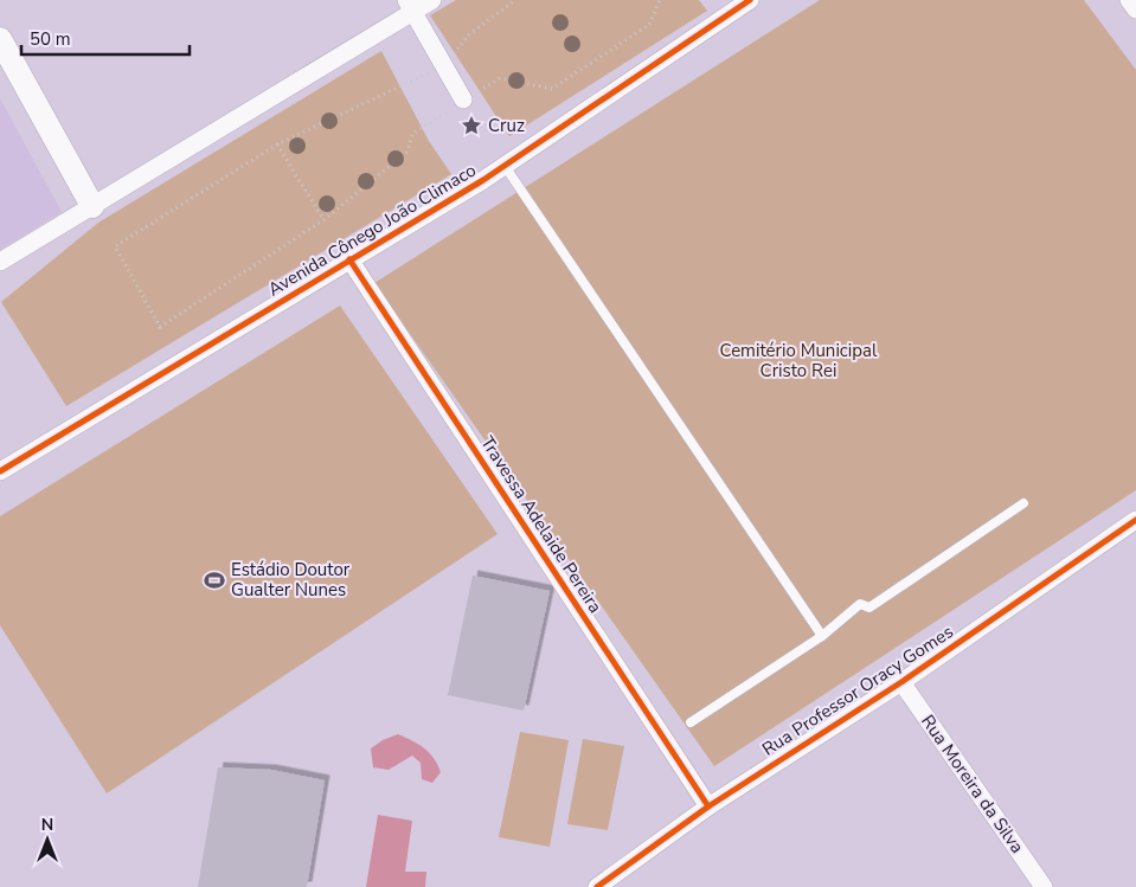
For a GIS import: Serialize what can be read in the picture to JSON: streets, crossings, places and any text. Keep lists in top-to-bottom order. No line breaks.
{"streets":{"street":["Avenida Cônego João Climaco","Travessa Adelaide Pereira","Rua Professor Oracy Gomes","Rua Moreira da Silva"]},"crossings":[["Avenida Cônego João Climaco","Travessa Adelaide Pereira"],["Travessa Adelaide Pereira","Rua Professor Oracy Gomes"],["Rua Professor Oracy Gomes","Rua Moreira da Silva"]],"parks":["Cemitério Municipal Cristo Rei"],"places":{"place":["Cruz"],"sports":["Estádio Doutor Gualter Nunes"]},"scale_bar":"50 m","north":"top"}
